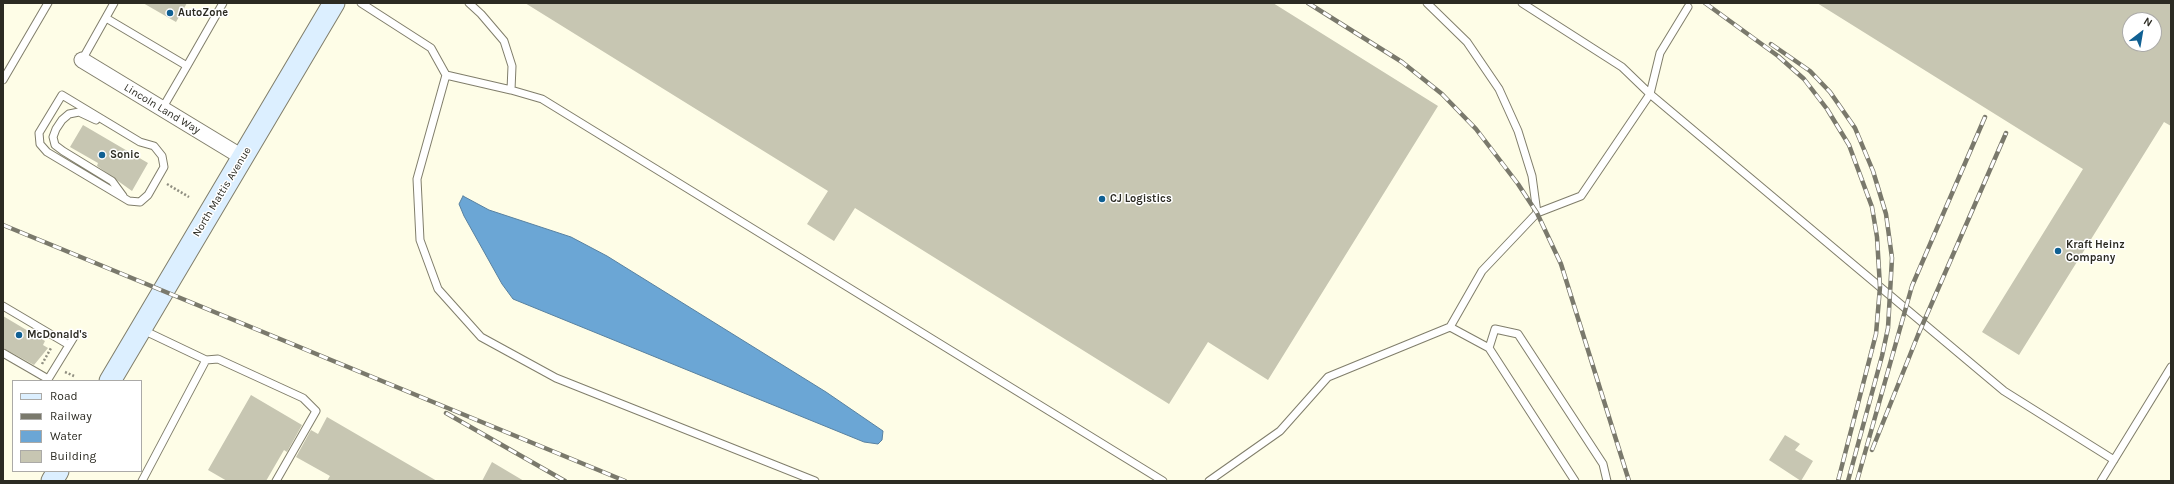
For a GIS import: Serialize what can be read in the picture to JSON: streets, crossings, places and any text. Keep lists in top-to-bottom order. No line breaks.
{"streets":{"main road":["North Mattis Avenue"],"street":["Lincoln Land Way"]},"crossings":[["Lincoln Land Way","North Mattis Avenue"]],"places":["AutoZone","Sonic","CJ Logistics","Kraft Heinz Company","McDonald's"],"legend":["Road","Railway","Water","Building"],"north":"top right"}
